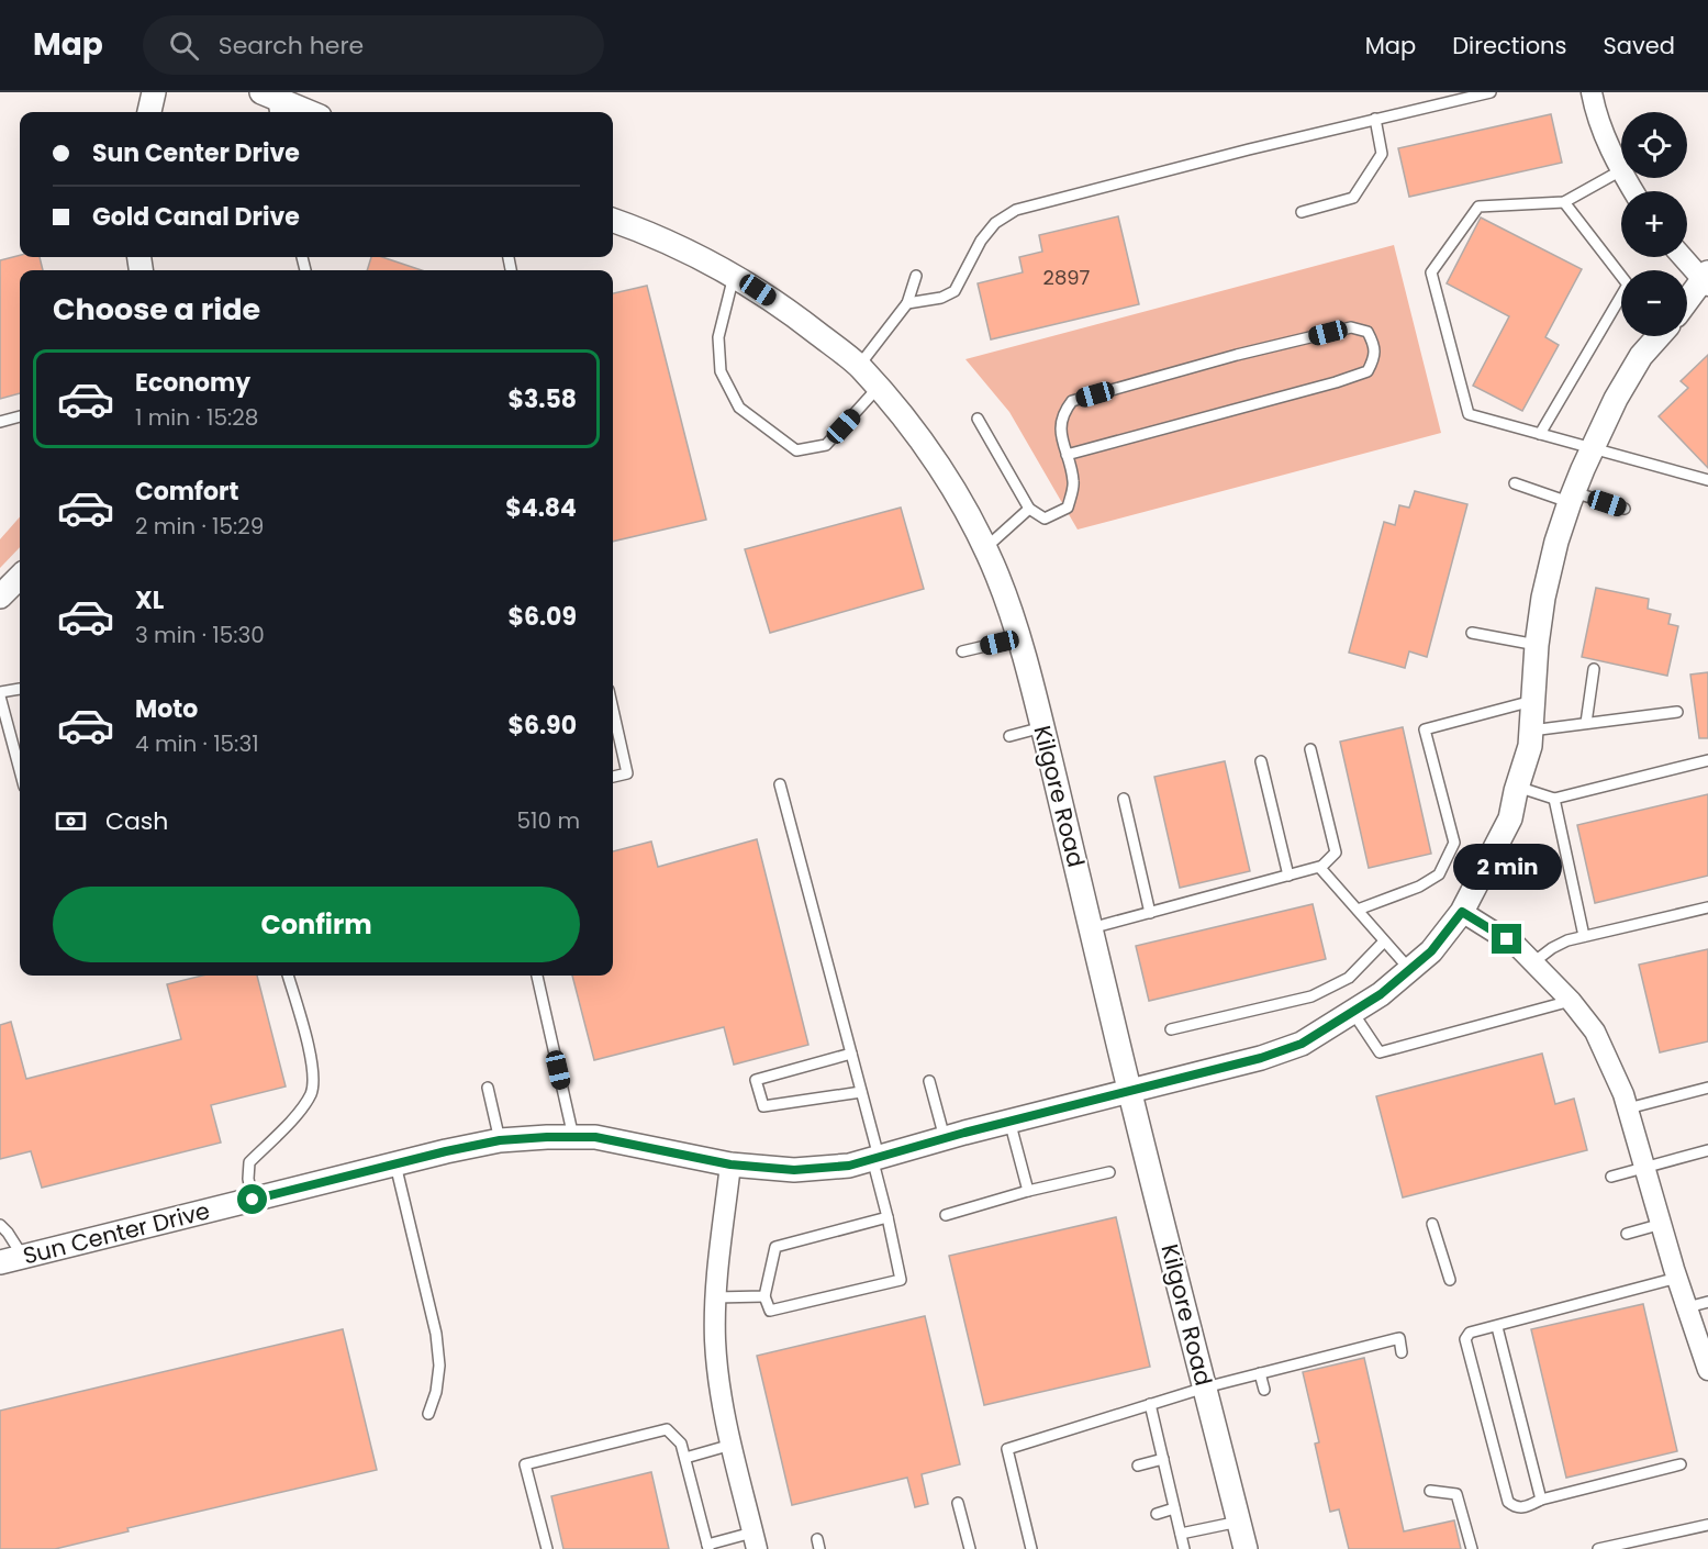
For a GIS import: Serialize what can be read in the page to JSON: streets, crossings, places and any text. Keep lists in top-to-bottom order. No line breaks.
{"streets":{"street":["Kilgore Road","Sun Center Drive"]},"crossings":[["Kilgore Road","Sun Center Drive"]],"house_numbers":["2897"],"page":{"header":"Map","search":"Search here","nav":["Map","Directions","Saved"],"map_buttons":["+","−"],"banner":["Sun Center Drive","Gold Canal Drive"],"heading":"Choose a ride","list":[{"name":"Economy","note":"1 min · 15:28","value":"$3.58"},{"name":"Comfort","note":"2 min · 15:29","value":"$4.84"},{"name":"XL","note":"3 min · 15:30","value":"$6.09"},{"name":"Moto","note":"4 min · 15:31","value":"$6.90"}],"pay":["Cash","510 m"],"bubble":"2 min","buttons":"Confirm"}}
